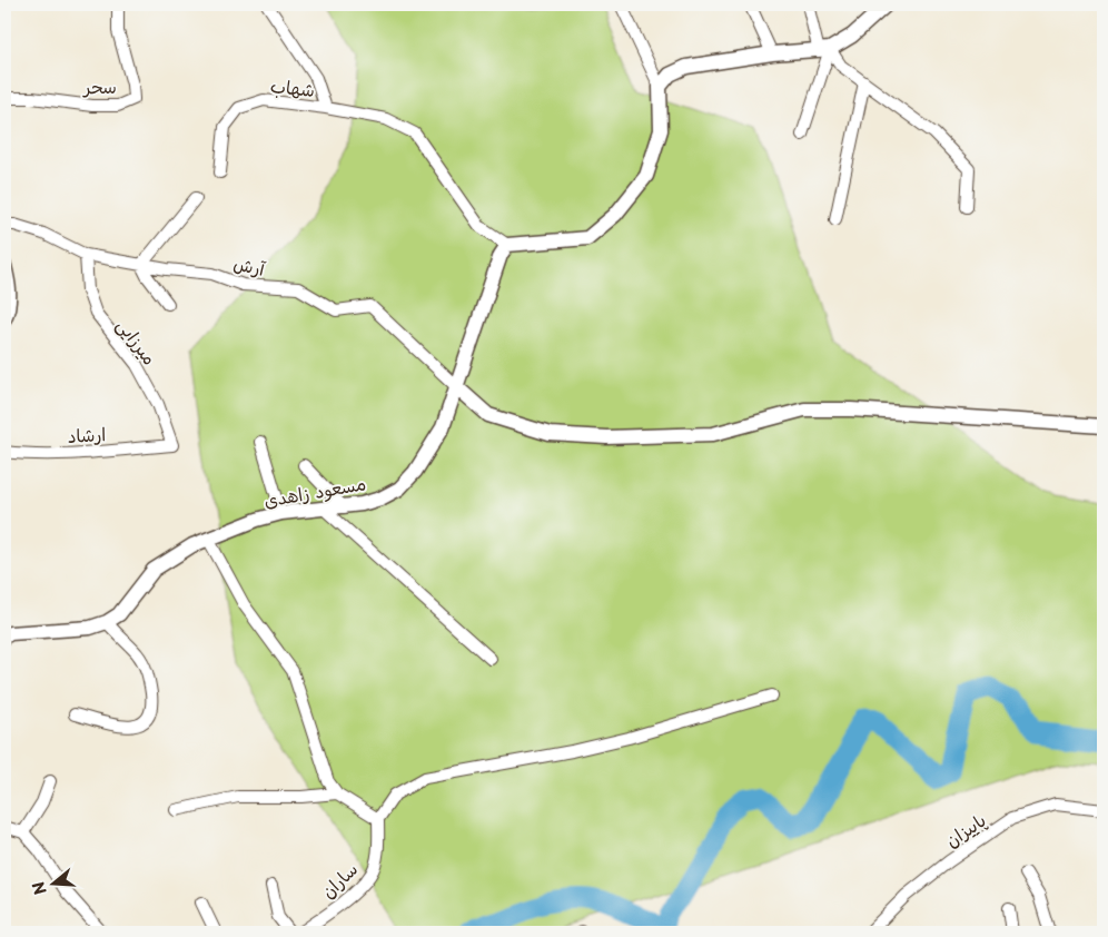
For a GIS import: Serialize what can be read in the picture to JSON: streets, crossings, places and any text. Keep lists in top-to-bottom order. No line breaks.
{"streets":{"street":["سحر","شهاب","آرش","میرزایی","ارشاد","مسعود زاهدی","پاییزان","ساران"]},"crossings":[["آرش","میرزایی"],["آرش","مسعود زاهدی"],["میرزایی","ارشاد"]],"north":"left"}
